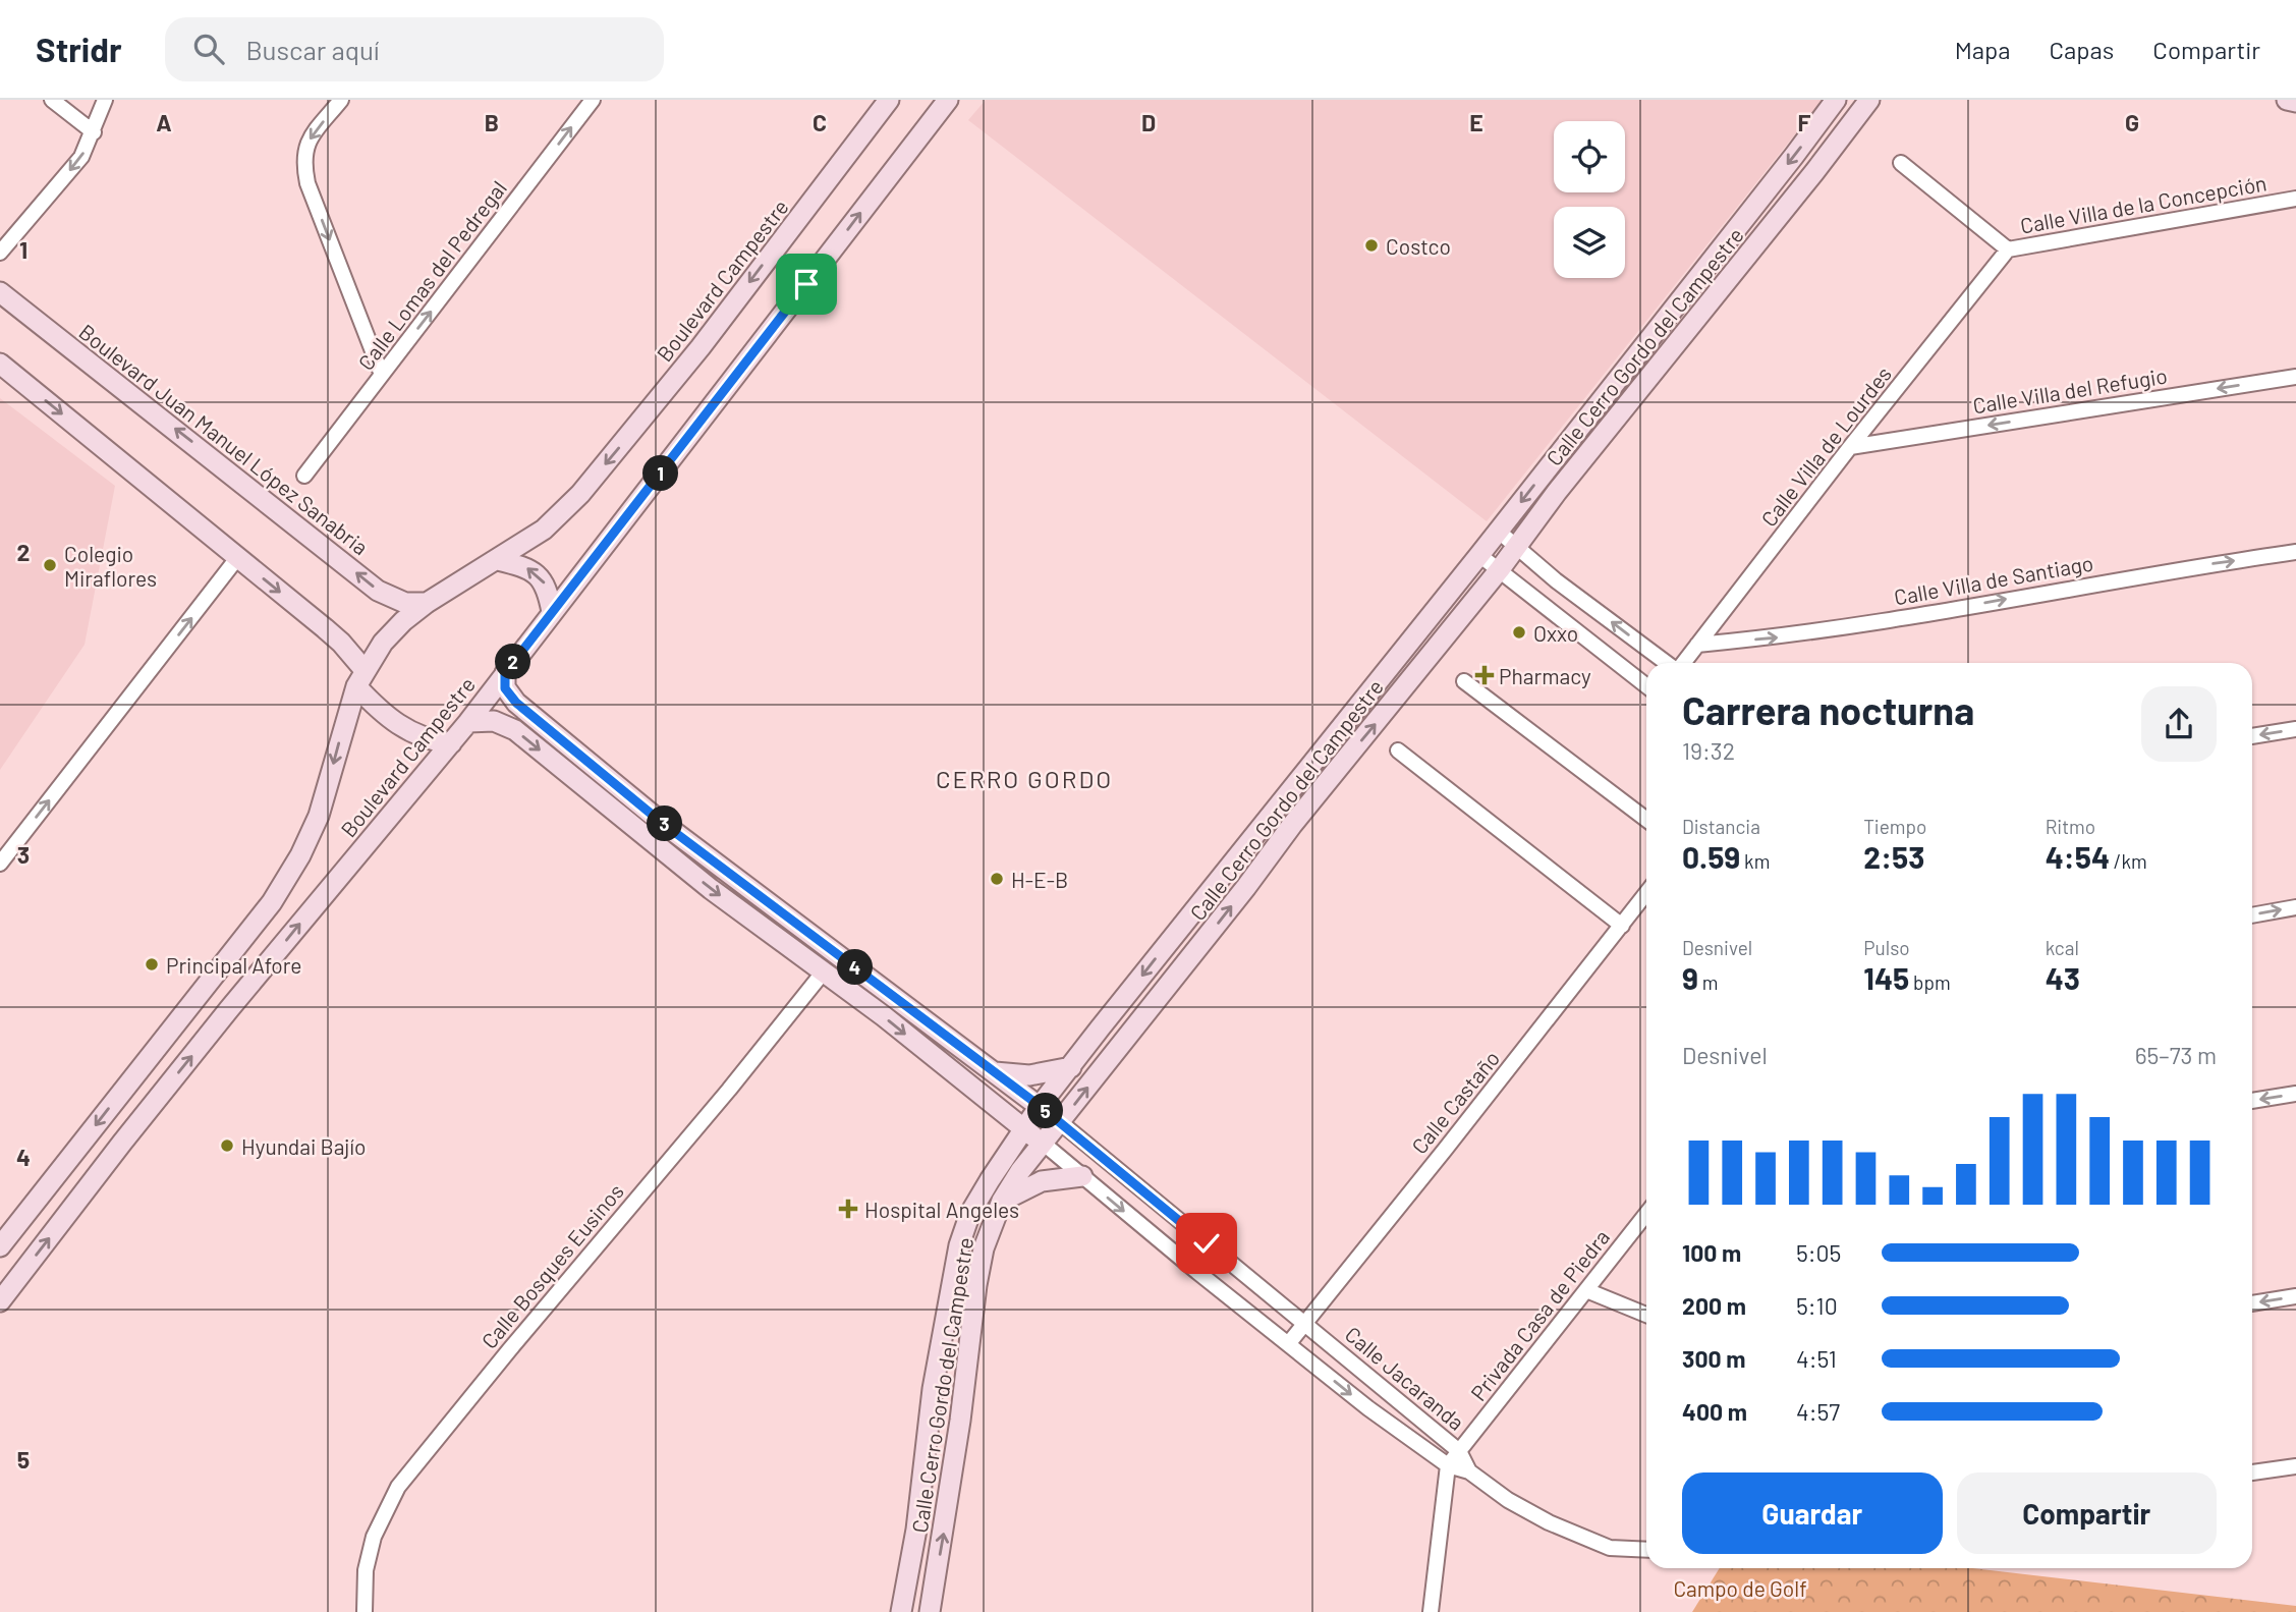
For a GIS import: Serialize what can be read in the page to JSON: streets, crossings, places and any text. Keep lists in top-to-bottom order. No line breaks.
{"streets":{"street":["Calle Villa de la Concepción","Calle Lomas del Pedregal","Boulevard Campestre","Calle Cerro Gordo del Campestre","Calle Villa del Refugio","Boulevard Juan Manuel López Sanabria","Calle Villa de Lourdes","Calle Villa de Santiago","Calle Castaño","Calle Bosques Eusinos","Privada Casa de Piedra","Calle Jacaranda"]},"crossings":[["Calle Villa de la Concepción","Calle Villa de Lourdes"],["Boulevard Campestre","Boulevard Juan Manuel López Sanabria"],["Calle Villa del Refugio","Calle Villa de Lourdes"],["Calle Villa de Lourdes","Calle Villa de Santiago"],["Calle Castaño","Calle Jacaranda"],["Privada Casa de Piedra","Calle Jacaranda"]],"one_way":["Calle Lomas del Pedregal","Calle Villa del Refugio","Calle Villa de Santiago"],"districts":["CERRO GORDO"],"parks":["Campo de Golf"],"places":{"other":["Costco","Colegio Miraflores","Oxxo","H-E-B","Principal Afore","Hyundai Bajío"],"health":["Pharmacy","Hospital Angeles"]},"page":{"header":"Stridr","search":"Buscar aquí","nav":["Mapa","Capas","Compartir"],"pins":["1","2","3","4","5"],"heading":["Carrera nocturna","19:32"],"stats":[["Distancia","0.59 km"],["Tiempo","2:53"],["Ritmo","4:54 /km"],["Desnivel","9 m"],["Pulso","145 bpm"],["kcal","43"]],"chart":["Desnivel","65–73 m"],"list":[{"name":"100 m","note":"5:05"},{"name":"200 m","note":"5:10"},{"name":"300 m","note":"4:51"},{"name":"400 m","note":"4:57"}],"buttons":["Guardar","Compartir"]},"grid":{"columns":["A","B","C","D","E","F","G"],"rows":["1","2","3","4","5"]}}
